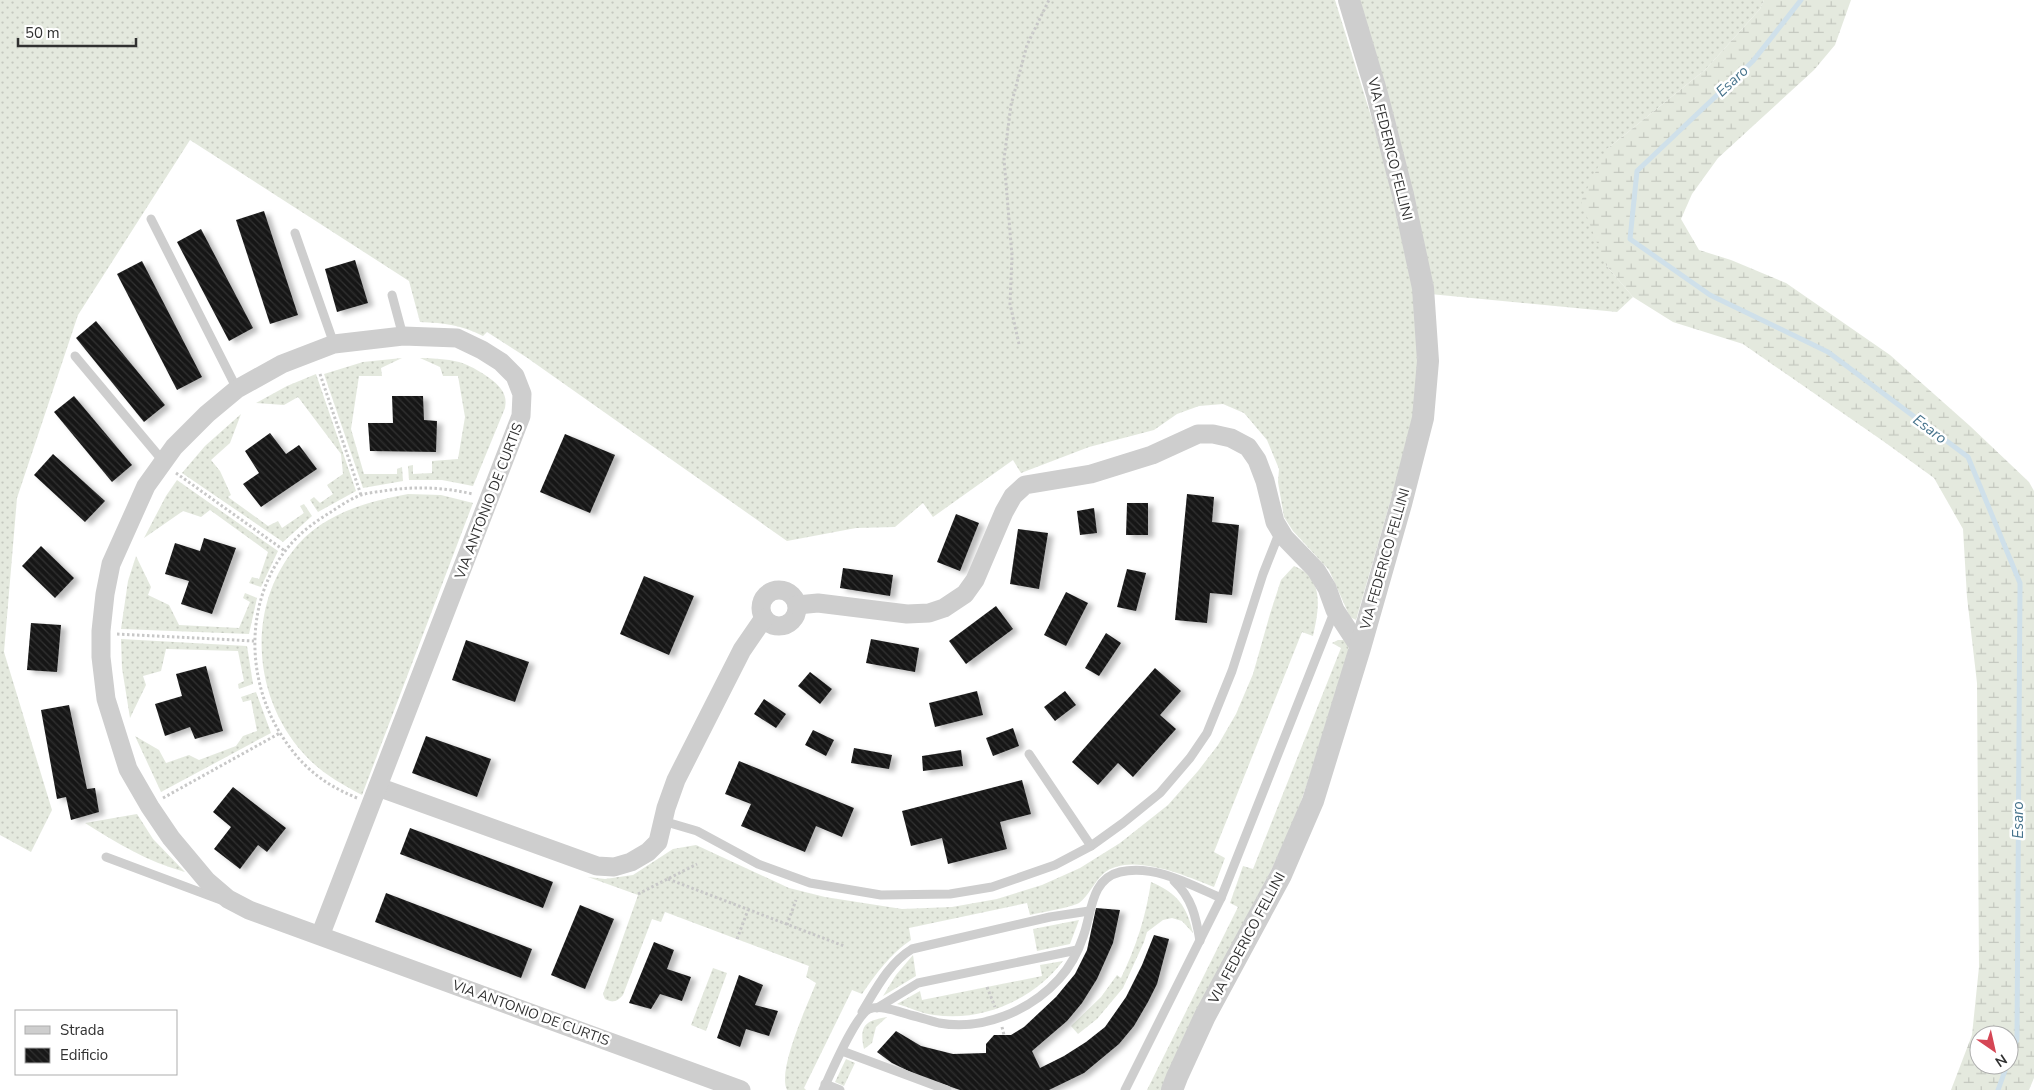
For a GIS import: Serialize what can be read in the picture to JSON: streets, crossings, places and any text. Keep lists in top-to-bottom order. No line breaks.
{"streets":{"street":["VIA FEDERICO FELLINI","VIA ANTONIO DE CURTIS"]},"water":["Esaro"],"legend":["Strada","Edificio"],"scale_bar":"50 m","north":"bottom right"}
